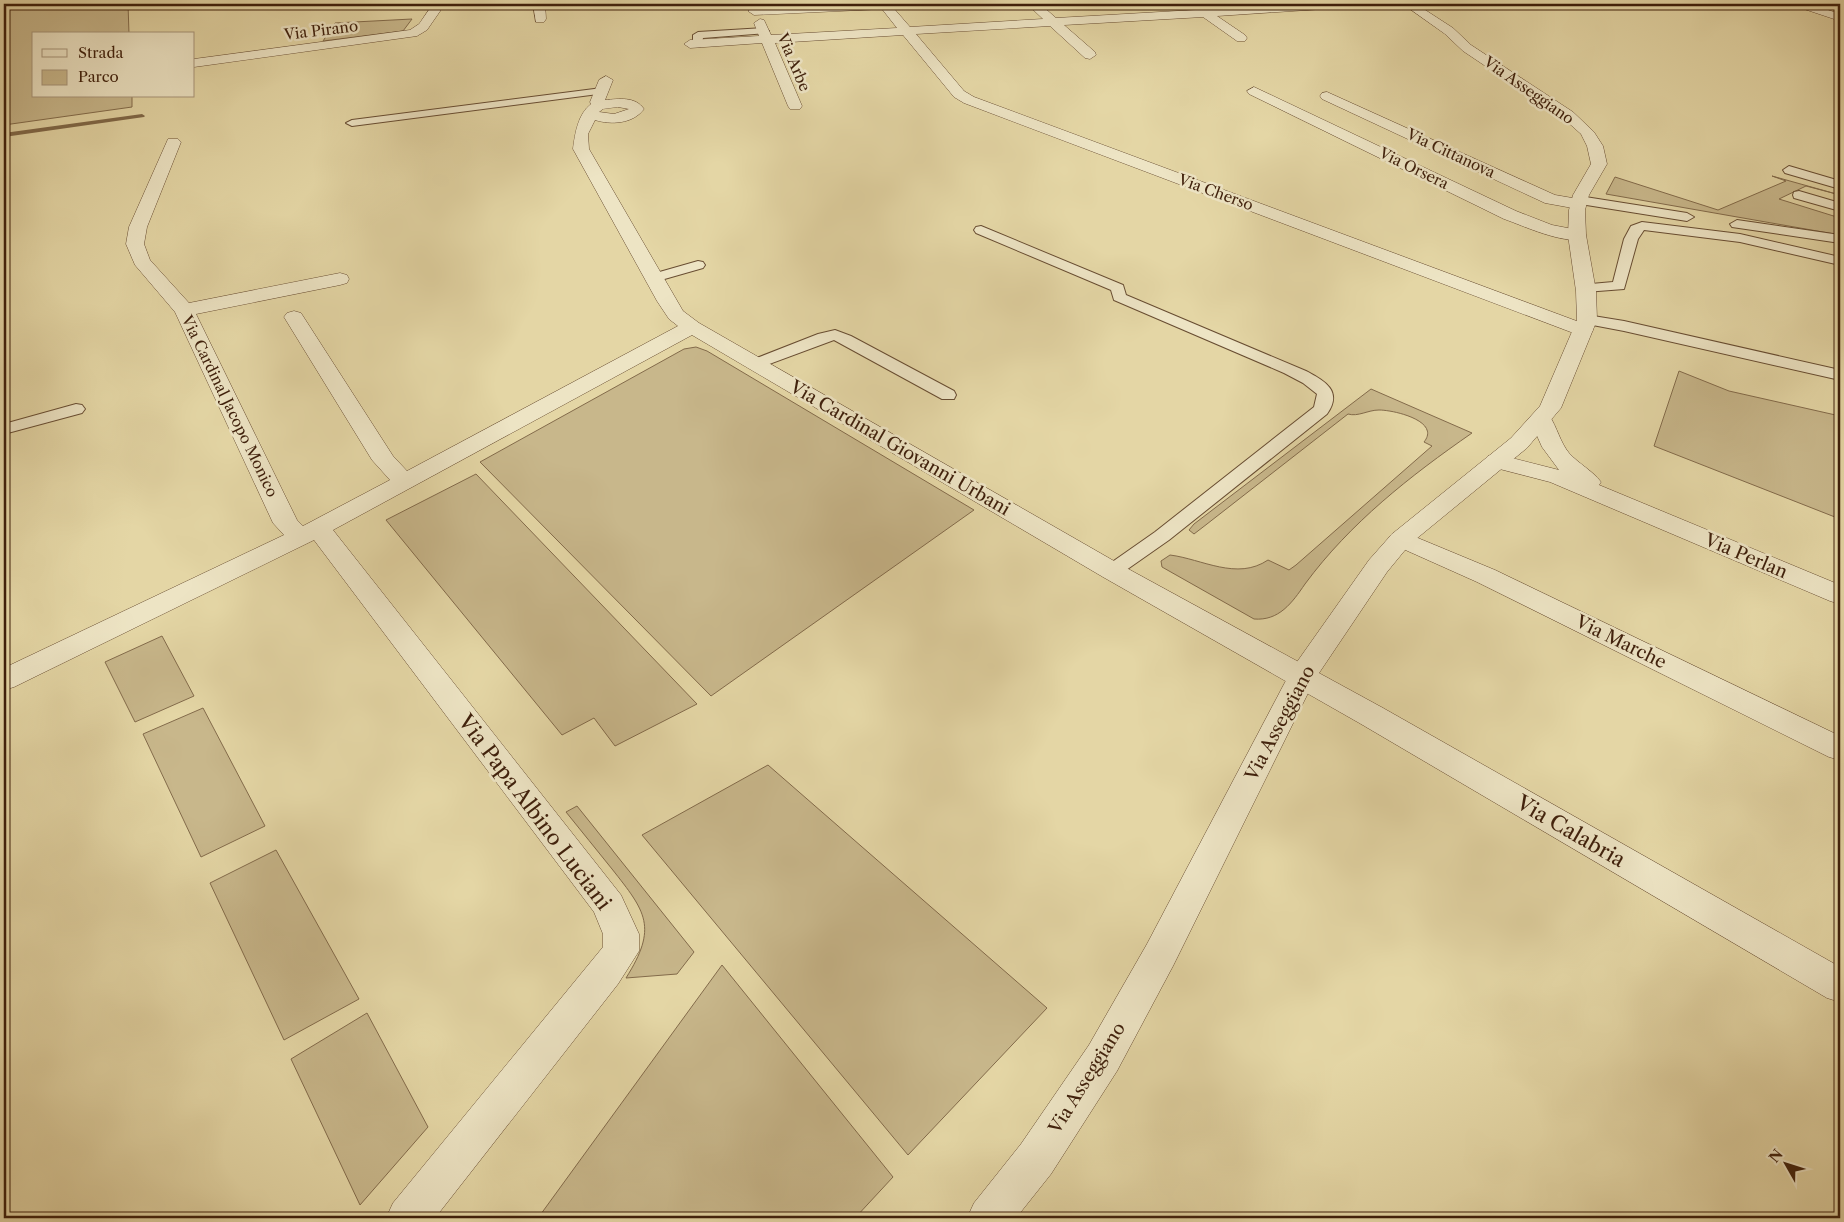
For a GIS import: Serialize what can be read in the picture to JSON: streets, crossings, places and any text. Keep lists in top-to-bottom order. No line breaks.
{"streets":{"street":["Via Pirano","Via Arbe","Via Asseggiano","Via Cittanova","Via Orsera","Via Cherso","Via Cardinal Jacopo Monico","Via Cardinal Giovanni Urbani","Via Perlan","Via Marche","Via Papa Albino Luciani","Via Calabria"]},"crossings":[["Via Asseggiano","Via Cittanova"],["Via Asseggiano","Via Orsera"],["Via Asseggiano","Via Cherso"],["Via Asseggiano","Via Cardinal Giovanni Urbani"],["Via Asseggiano","Via Perlan"],["Via Asseggiano","Via Marche"],["Via Asseggiano","Via Calabria"],["Via Cardinal Jacopo Monico","Via Papa Albino Luciani"],["Via Cardinal Giovanni Urbani","Via Calabria"]],"legend":["Strada","Parco"],"north":"top left"}
